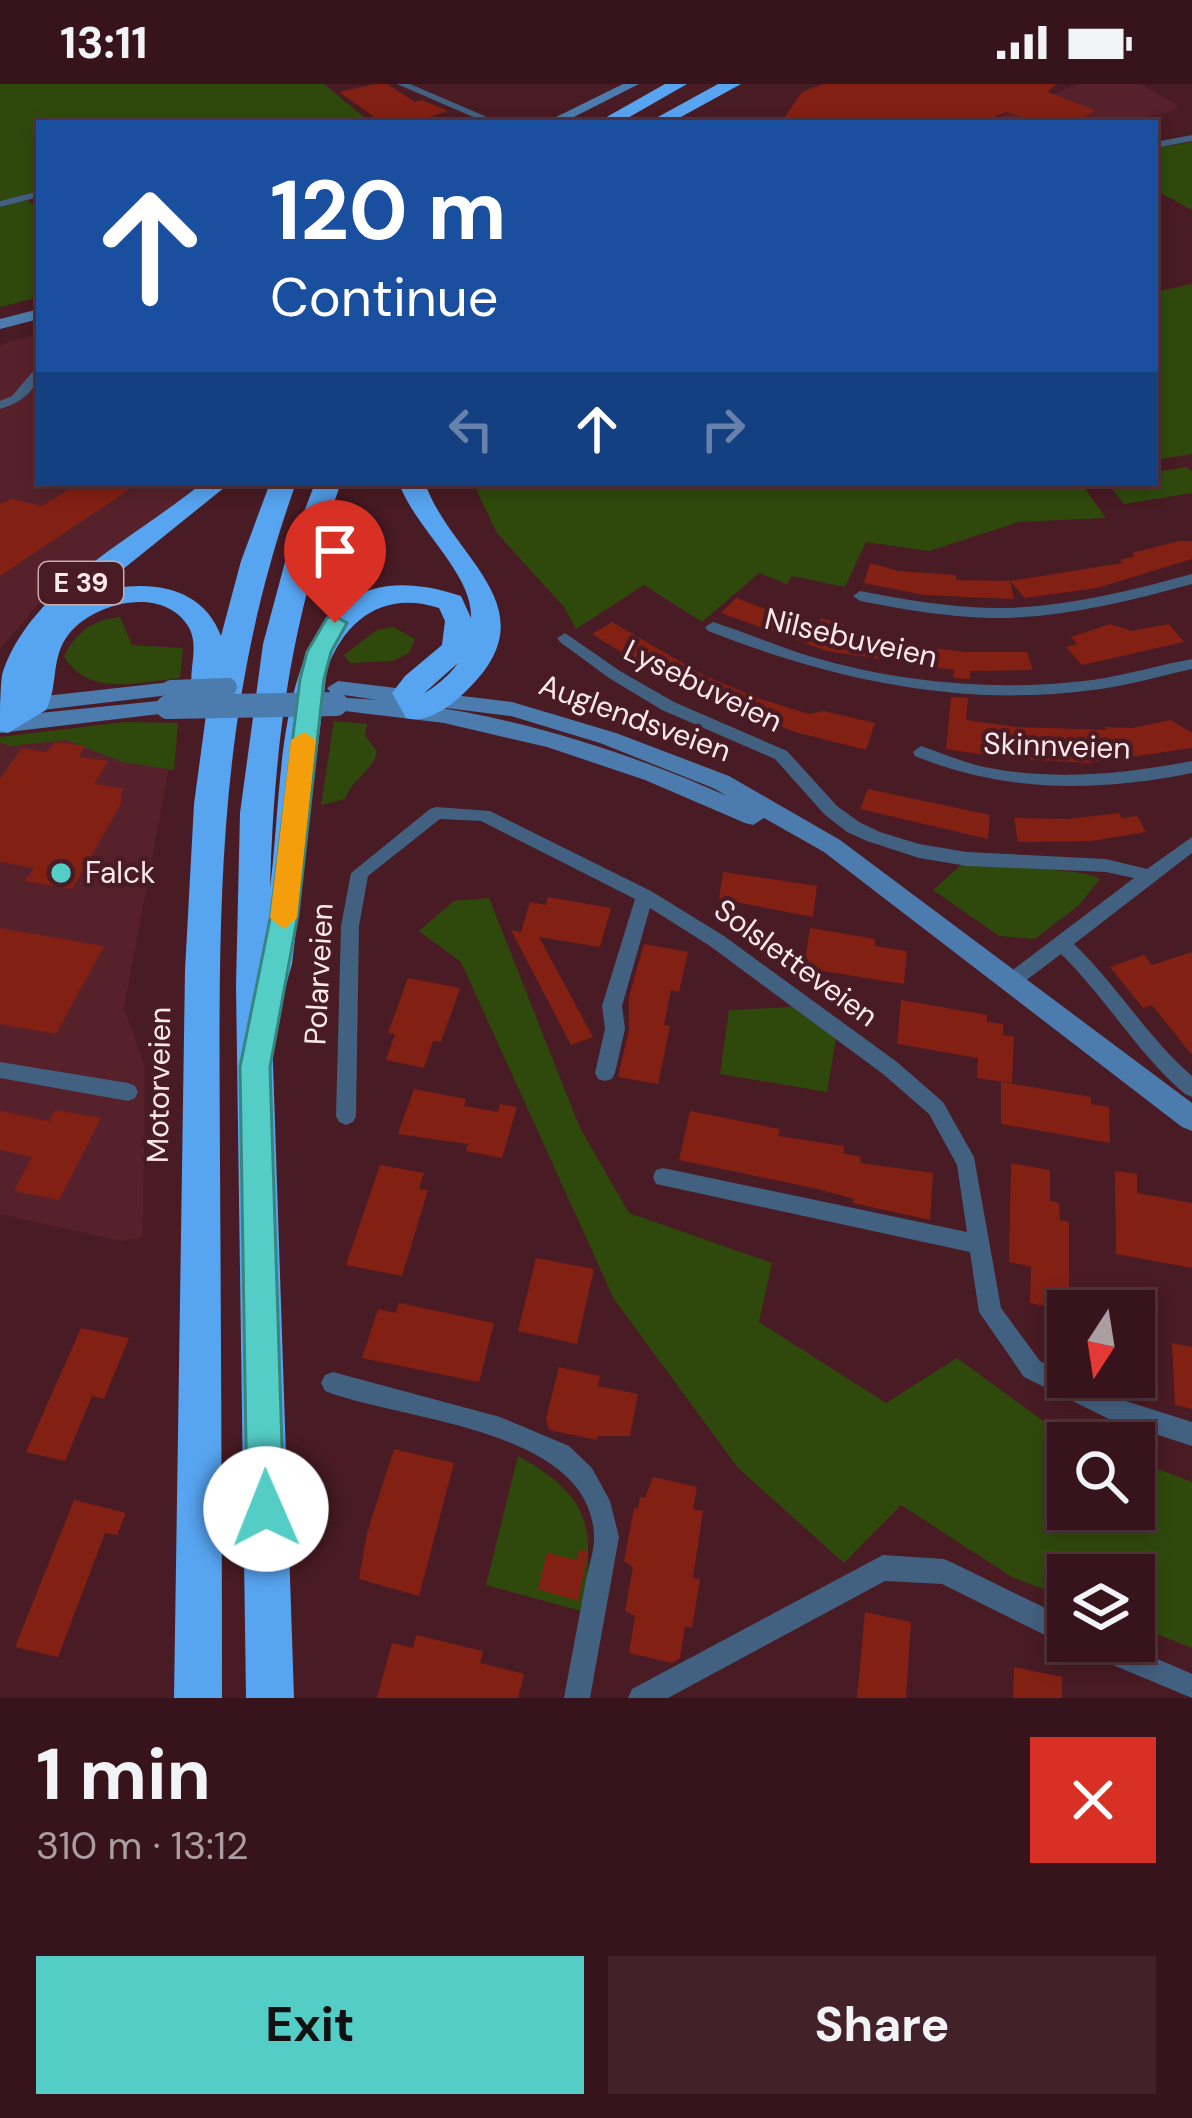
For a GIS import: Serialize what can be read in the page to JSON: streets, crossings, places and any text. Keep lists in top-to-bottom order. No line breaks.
{"streets":{"highway":["E 39","Motorveien"],"main road":["Auglendsveien"],"street":["Nilsebuveien","Lysebuveien","Skinnveien","Solsletteveien","Polarveien"]},"crossings":[["E 39","Motorveien"],["Solsletteveien","Polarveien"]],"places":["Falck"],"north":"bottom","page":{"status":"13:11","turn":["120 m","Continue"],"heading":["1 min","310 m · 13:12"],"buttons":["Exit","Share"]}}
